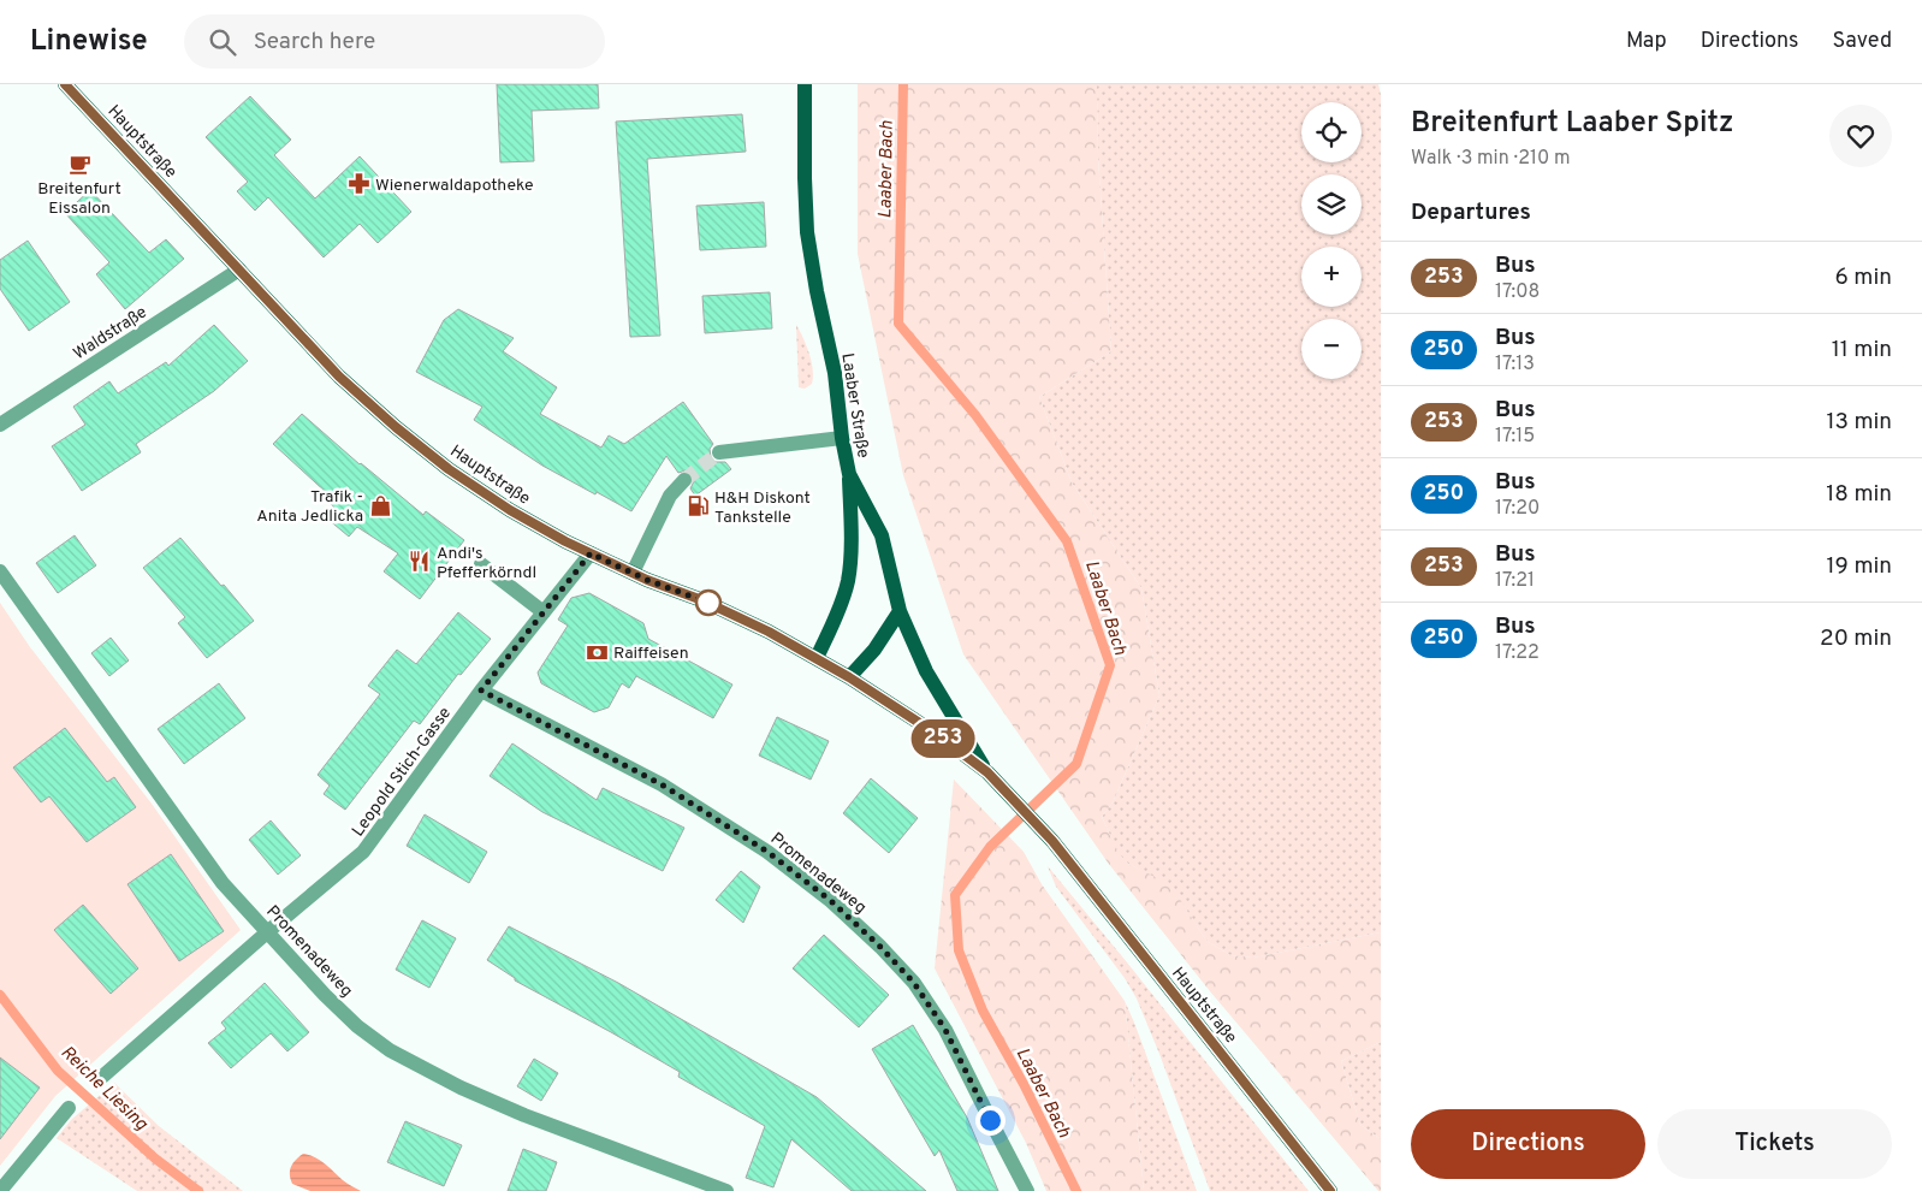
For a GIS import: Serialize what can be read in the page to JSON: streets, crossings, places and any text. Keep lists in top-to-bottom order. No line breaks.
{"streets":{"main road":["Hauptstraße","Laaber Straße"],"street":["Waldstraße","Leopold Stich-Gasse","Promenadeweg"]},"crossings":[["Hauptstraße","Waldstraße"],["Hauptstraße","Laaber Straße"],["Hauptstraße","Leopold Stich-Gasse"],["Leopold Stich-Gasse","Promenadeweg"]],"water":["Laaber Bach","Reiche Liesing"],"places":{"cafe":["Breitenfurt Eissalon"],"pharmacy":["Wienerwaldapotheke"],"shop":["Trafik - Anita Jedlicka"],"fuel station":["H&H Diskont Tankstelle"],"restaurant":["Andi's Pfefferkörndl"],"bank":["Raiffeisen"]},"lines":["bus line 253"],"page":{"header":"Linewise","search":"Search here","nav":["Map","Directions","Saved"],"on_map":"253","heading":[["Breitenfurt Laaber Spitz","Walk · 3 min · 210 m"],"Departures"],"map_buttons":["+","−"],"list":[{"mark":"253","name":"Bus","note":"17:08","value":"6 min"},{"mark":"250","name":"Bus","note":"17:13","value":"11 min"},{"mark":"253","name":"Bus","note":"17:15","value":"13 min"},{"mark":"250","name":"Bus","note":"17:20","value":"18 min"},{"mark":"253","name":"Bus","note":"17:21","value":"19 min"},{"mark":"250","name":"Bus","note":"17:22","value":"20 min"}],"buttons":["Directions","Tickets"]}}
